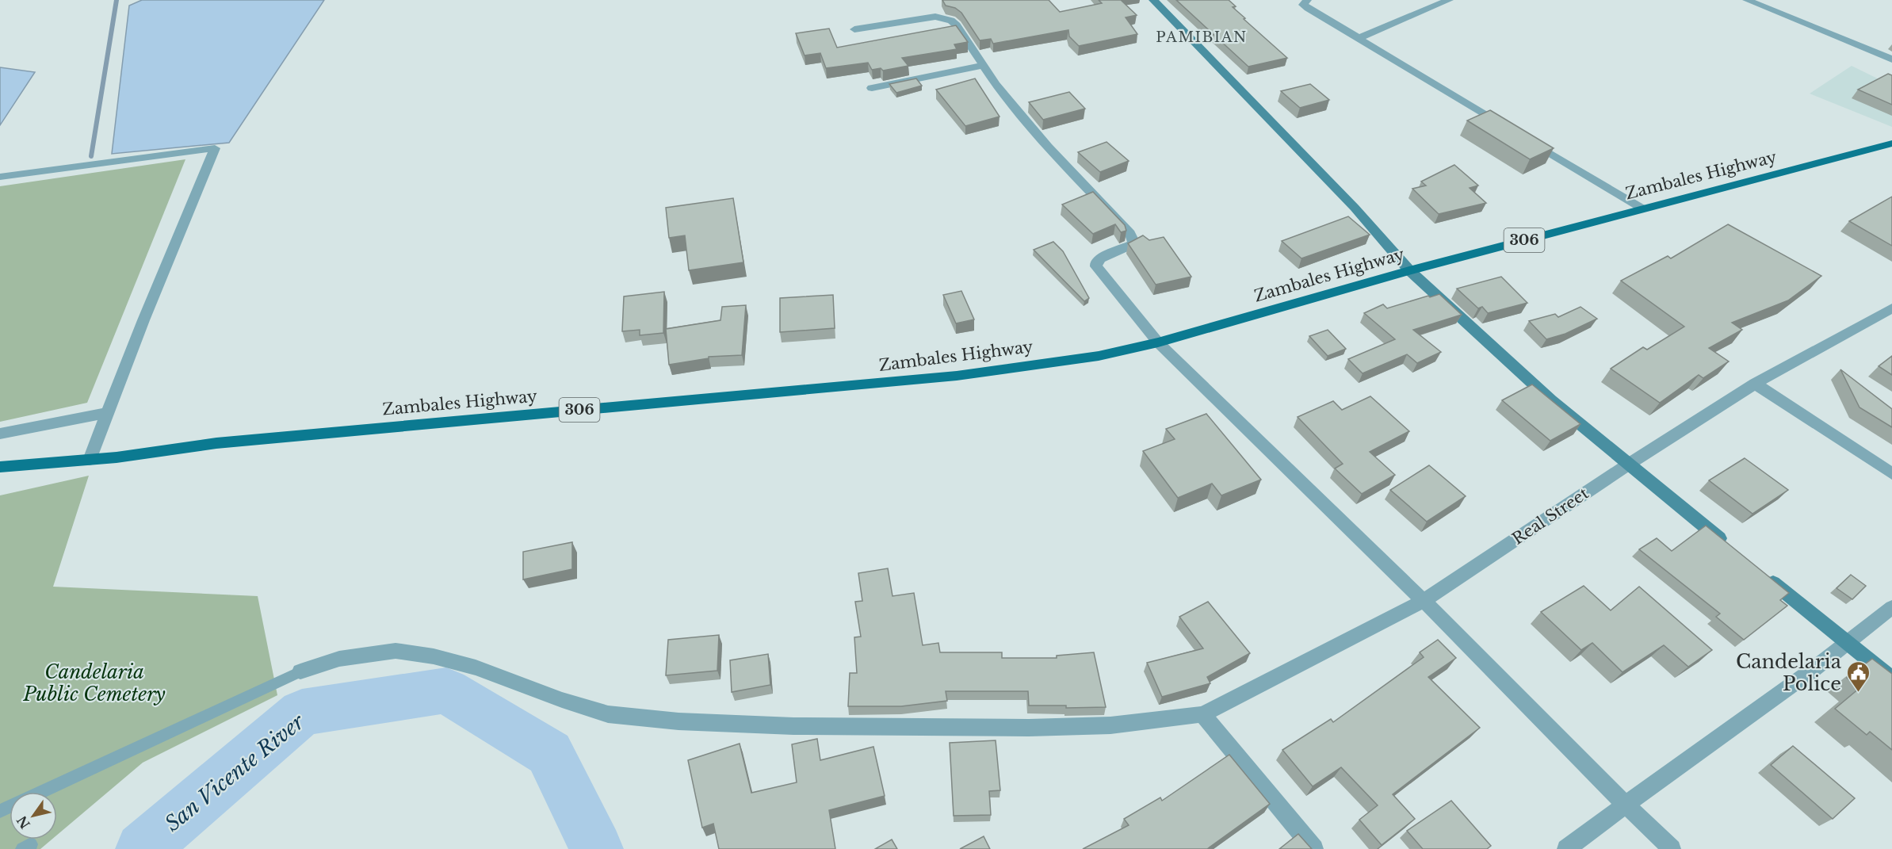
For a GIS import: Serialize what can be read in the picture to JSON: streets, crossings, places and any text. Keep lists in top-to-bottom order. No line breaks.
{"streets":{"main road":["Zambales Highway","306"],"street":["Real Street"]},"districts":["PAMIBIAN"],"water":["San Vicente River"],"parks":["Candelaria Public Cemetery"],"places":{"public building":["Candelaria Police"]},"north":"bottom left"}
